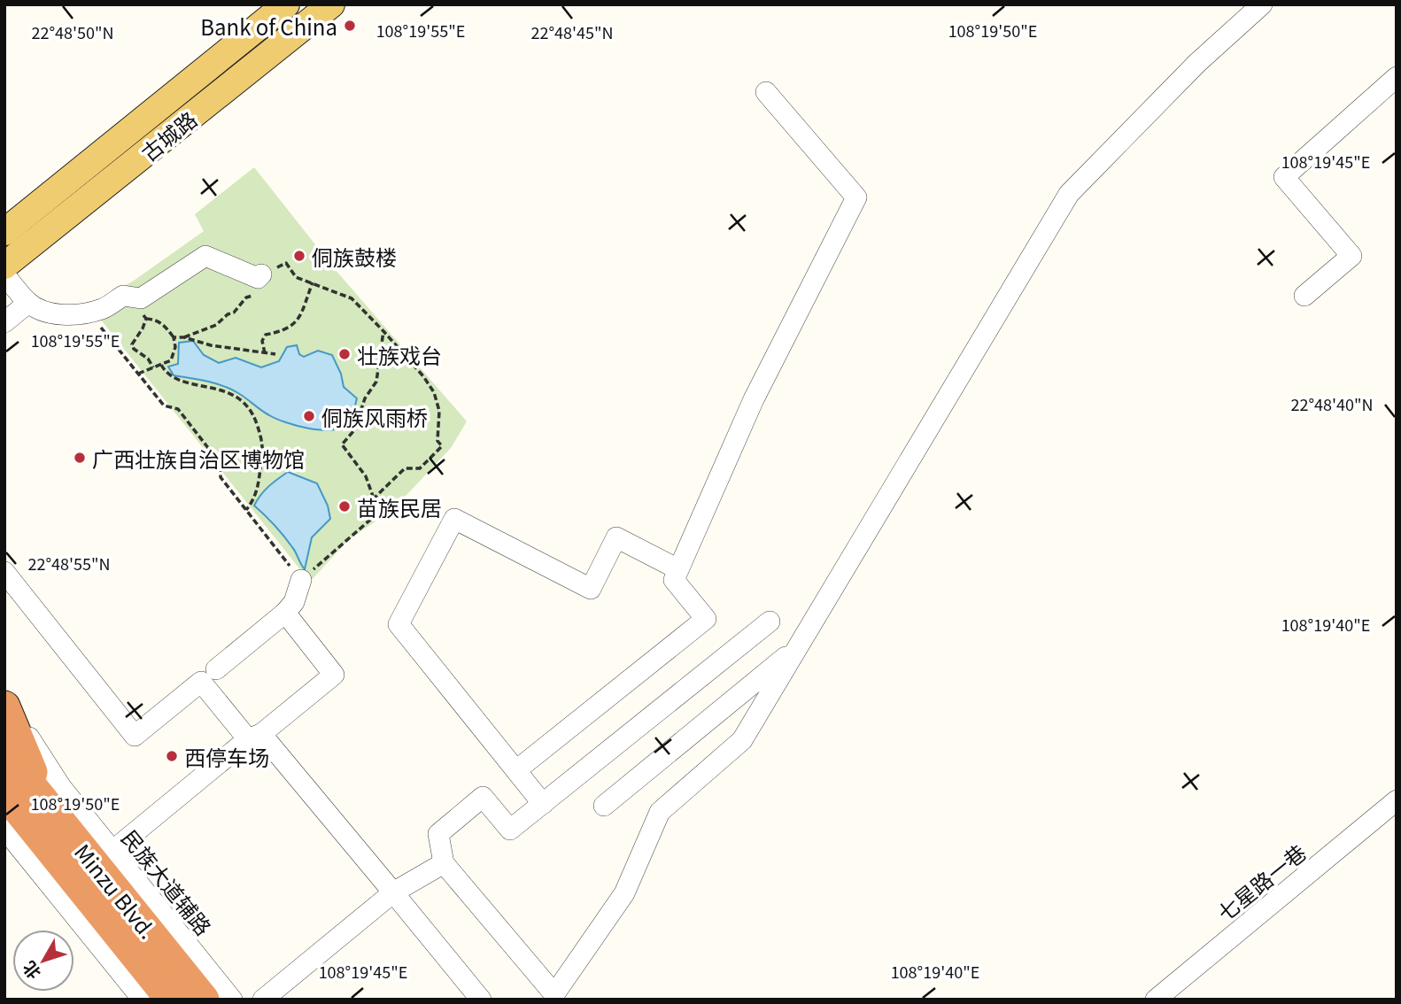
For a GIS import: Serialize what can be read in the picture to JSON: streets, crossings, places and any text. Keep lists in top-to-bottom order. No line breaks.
{"streets":{"highway":["Minzu Blvd."],"main road":["古城路"],"street":["民族大道辅路","七星路一巷"]},"places":["Bank of China","侗族鼓楼","壮族戏台","侗族风雨桥","广西壮族自治区博物馆","苗族民居","西停车场"],"north":"bottom left","coordinates":["108°19'55\"E","108°19'50\"E","22°48'50\"N","22°48'45\"N","108°19'45\"E","22°48'40\"N","22°48'55\"N","108°19'40\"E"]}
